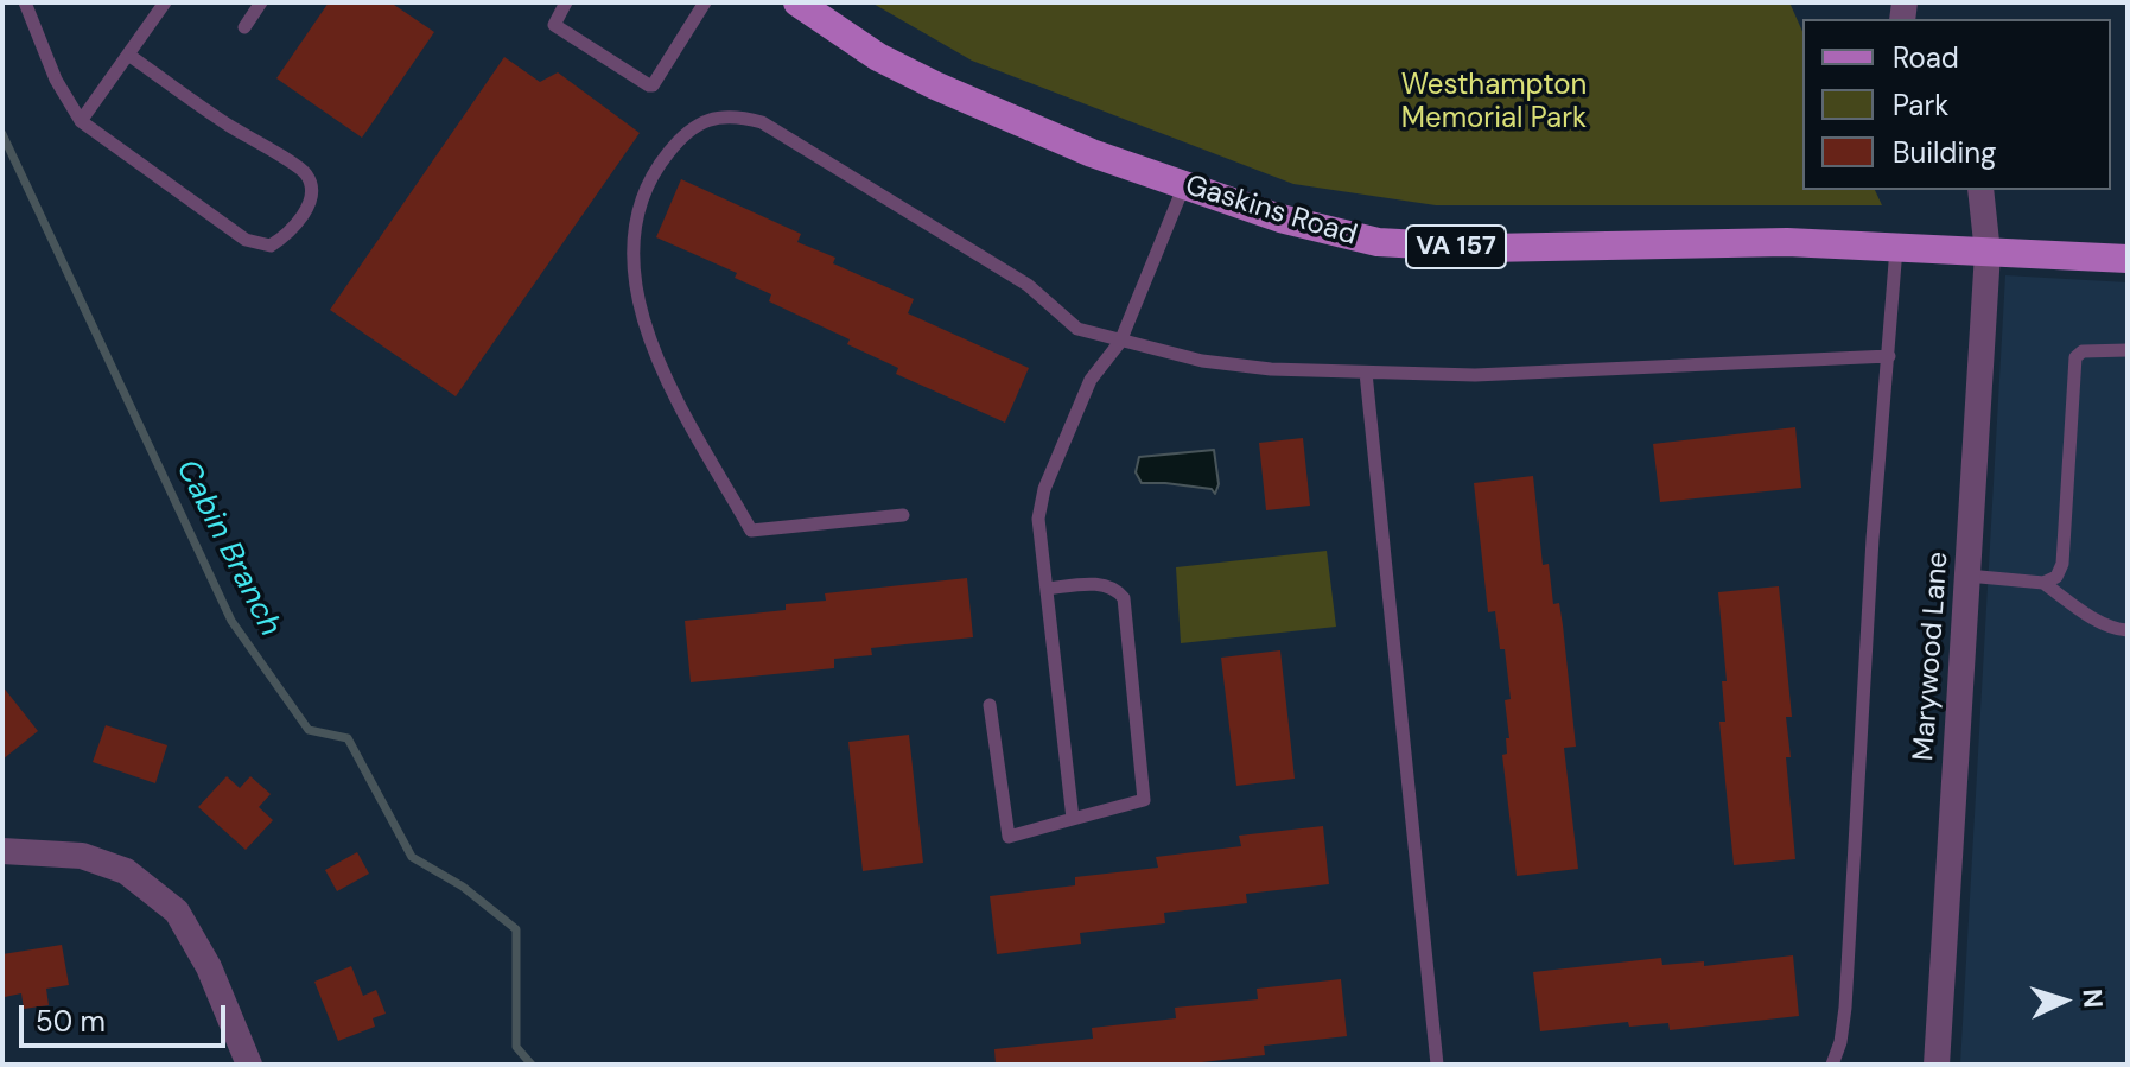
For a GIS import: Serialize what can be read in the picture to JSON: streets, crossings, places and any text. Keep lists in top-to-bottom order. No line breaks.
{"streets":{"main road":["Gaskins Road","VA 157"],"street":["Marywood Lane"]},"crossings":[["Gaskins Road","Marywood Lane"]],"water":["Cabin Branch"],"parks":["Westhampton Memorial Park"],"legend":["Road","Park","Building"],"scale_bar":"50 m","north":"right"}
